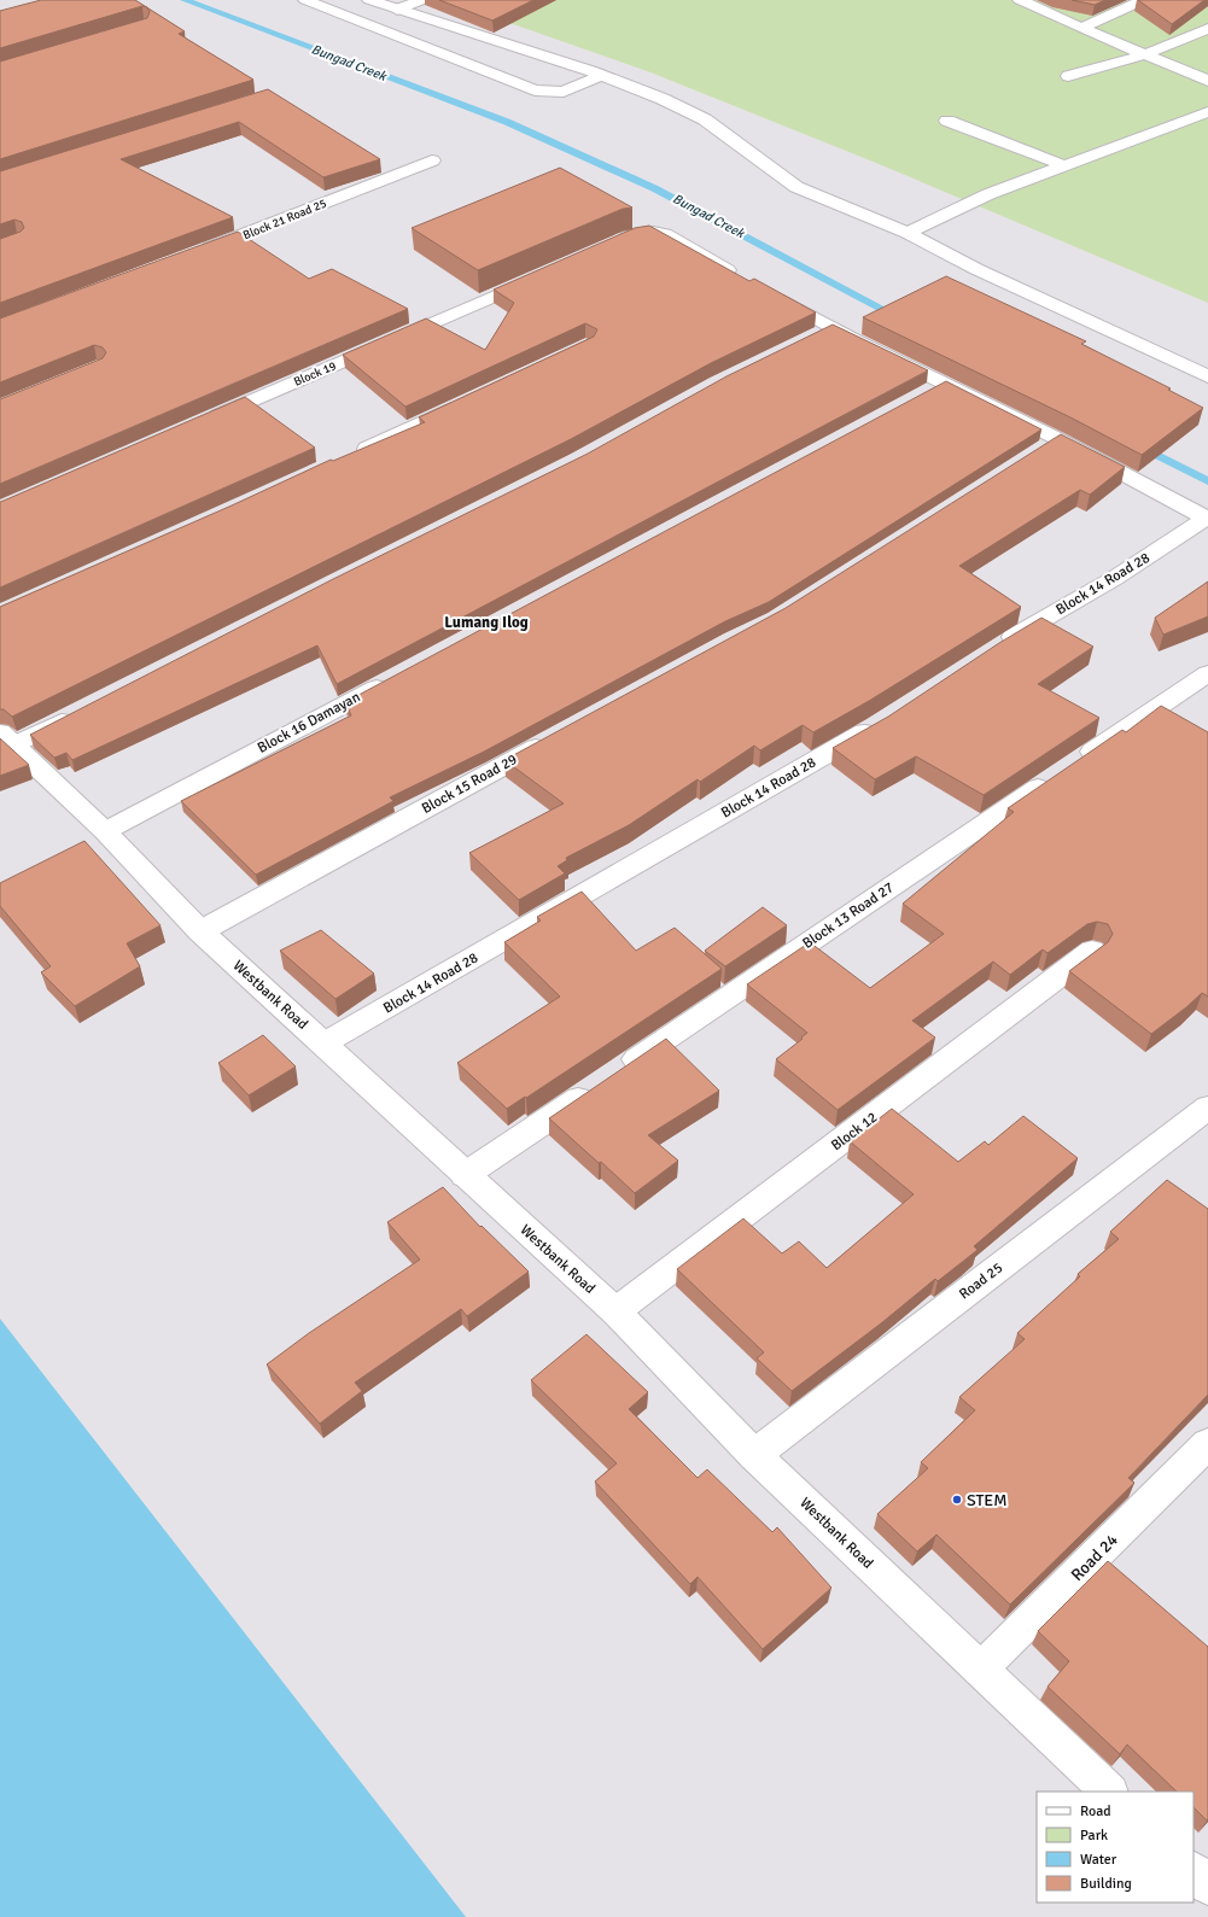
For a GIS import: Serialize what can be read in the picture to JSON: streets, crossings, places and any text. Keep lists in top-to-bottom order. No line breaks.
{"streets":{"street":["Block 21 Road 25","Block 19","Block 14 Road 28","Block 16 Damayan","Block 15 Road 29","Block 13 Road 27","Westbank Road","Block 12","Road 25","Road 24"]},"crossings":[["Block 14 Road 28","Westbank Road"],["Block 16 Damayan","Westbank Road"],["Block 15 Road 29","Westbank Road"],["Block 13 Road 27","Westbank Road"],["Westbank Road","Block 12"],["Westbank Road","Road 25"],["Westbank Road","Road 24"]],"districts":["Lumang Ilog"],"water":["Bungad Creek"],"places":["STEM"],"legend":["Road","Park","Water","Building"]}
